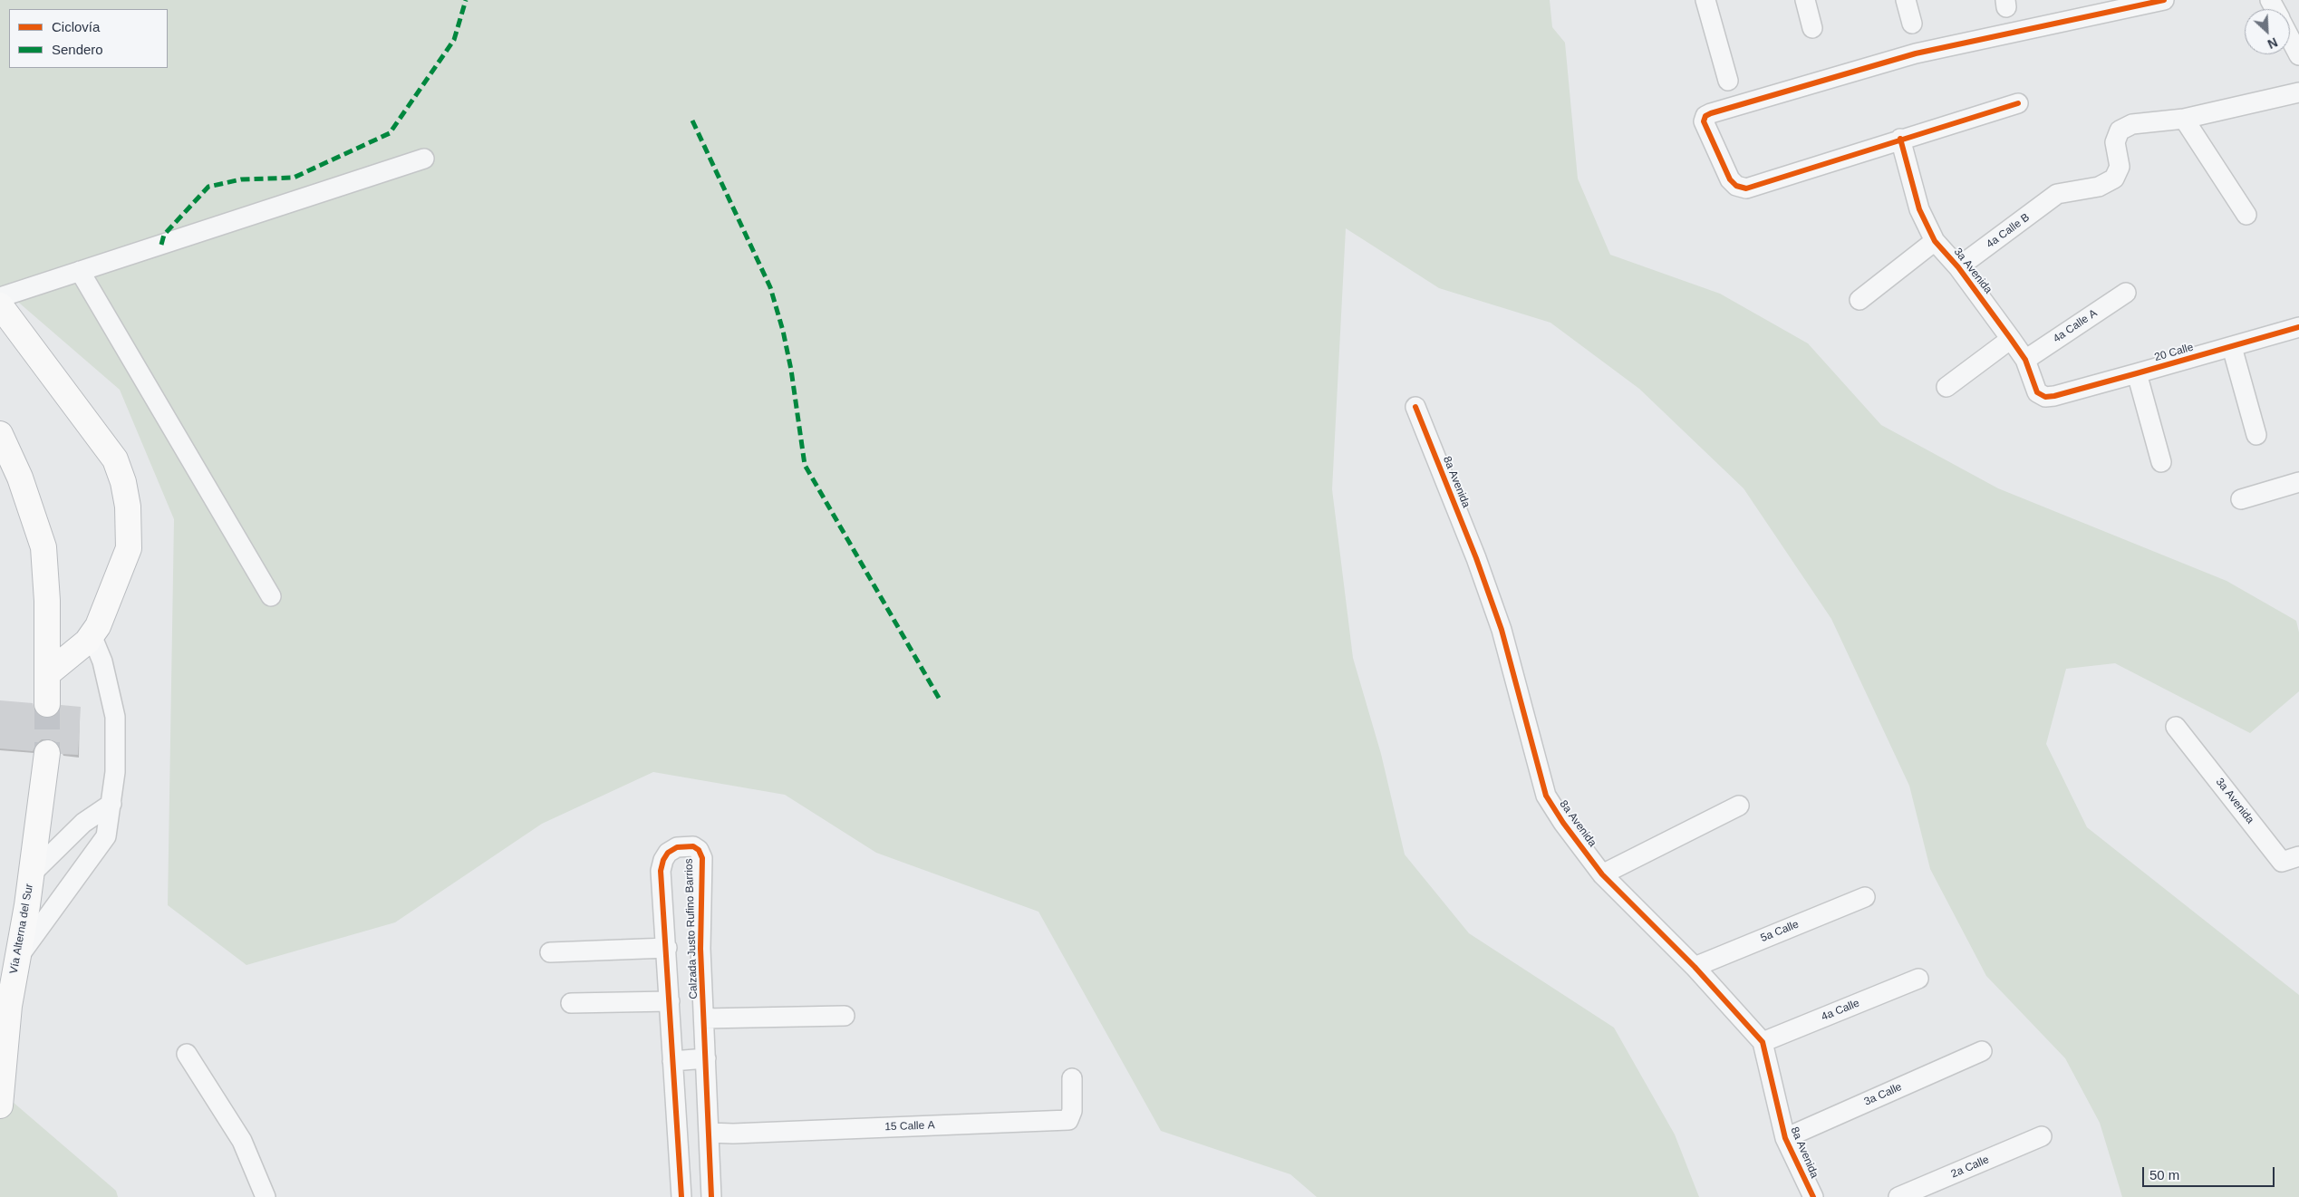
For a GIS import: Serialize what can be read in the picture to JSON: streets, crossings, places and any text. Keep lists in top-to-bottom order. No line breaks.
{"streets":{"highway":["Vía Alterna del Sur"],"street":["4a Calle B","3a Avenida","4a Calle A","20 Calle","8a Avenida","Calzada Justo Rufino Barrios","5a Calle","4a Calle","3a Calle","15 Calle A","2a Calle"]},"crossings":[["4a Calle B","3a Avenida"],["3a Avenida","4a Calle A"],["3a Avenida","20 Calle"],["8a Avenida","5a Calle"],["8a Avenida","4a Calle"],["8a Avenida","3a Calle"],["Calzada Justo Rufino Barrios","15 Calle A"]],"legend":["Ciclovía","Sendero"],"scale_bar":"50 m","north":"bottom right"}
